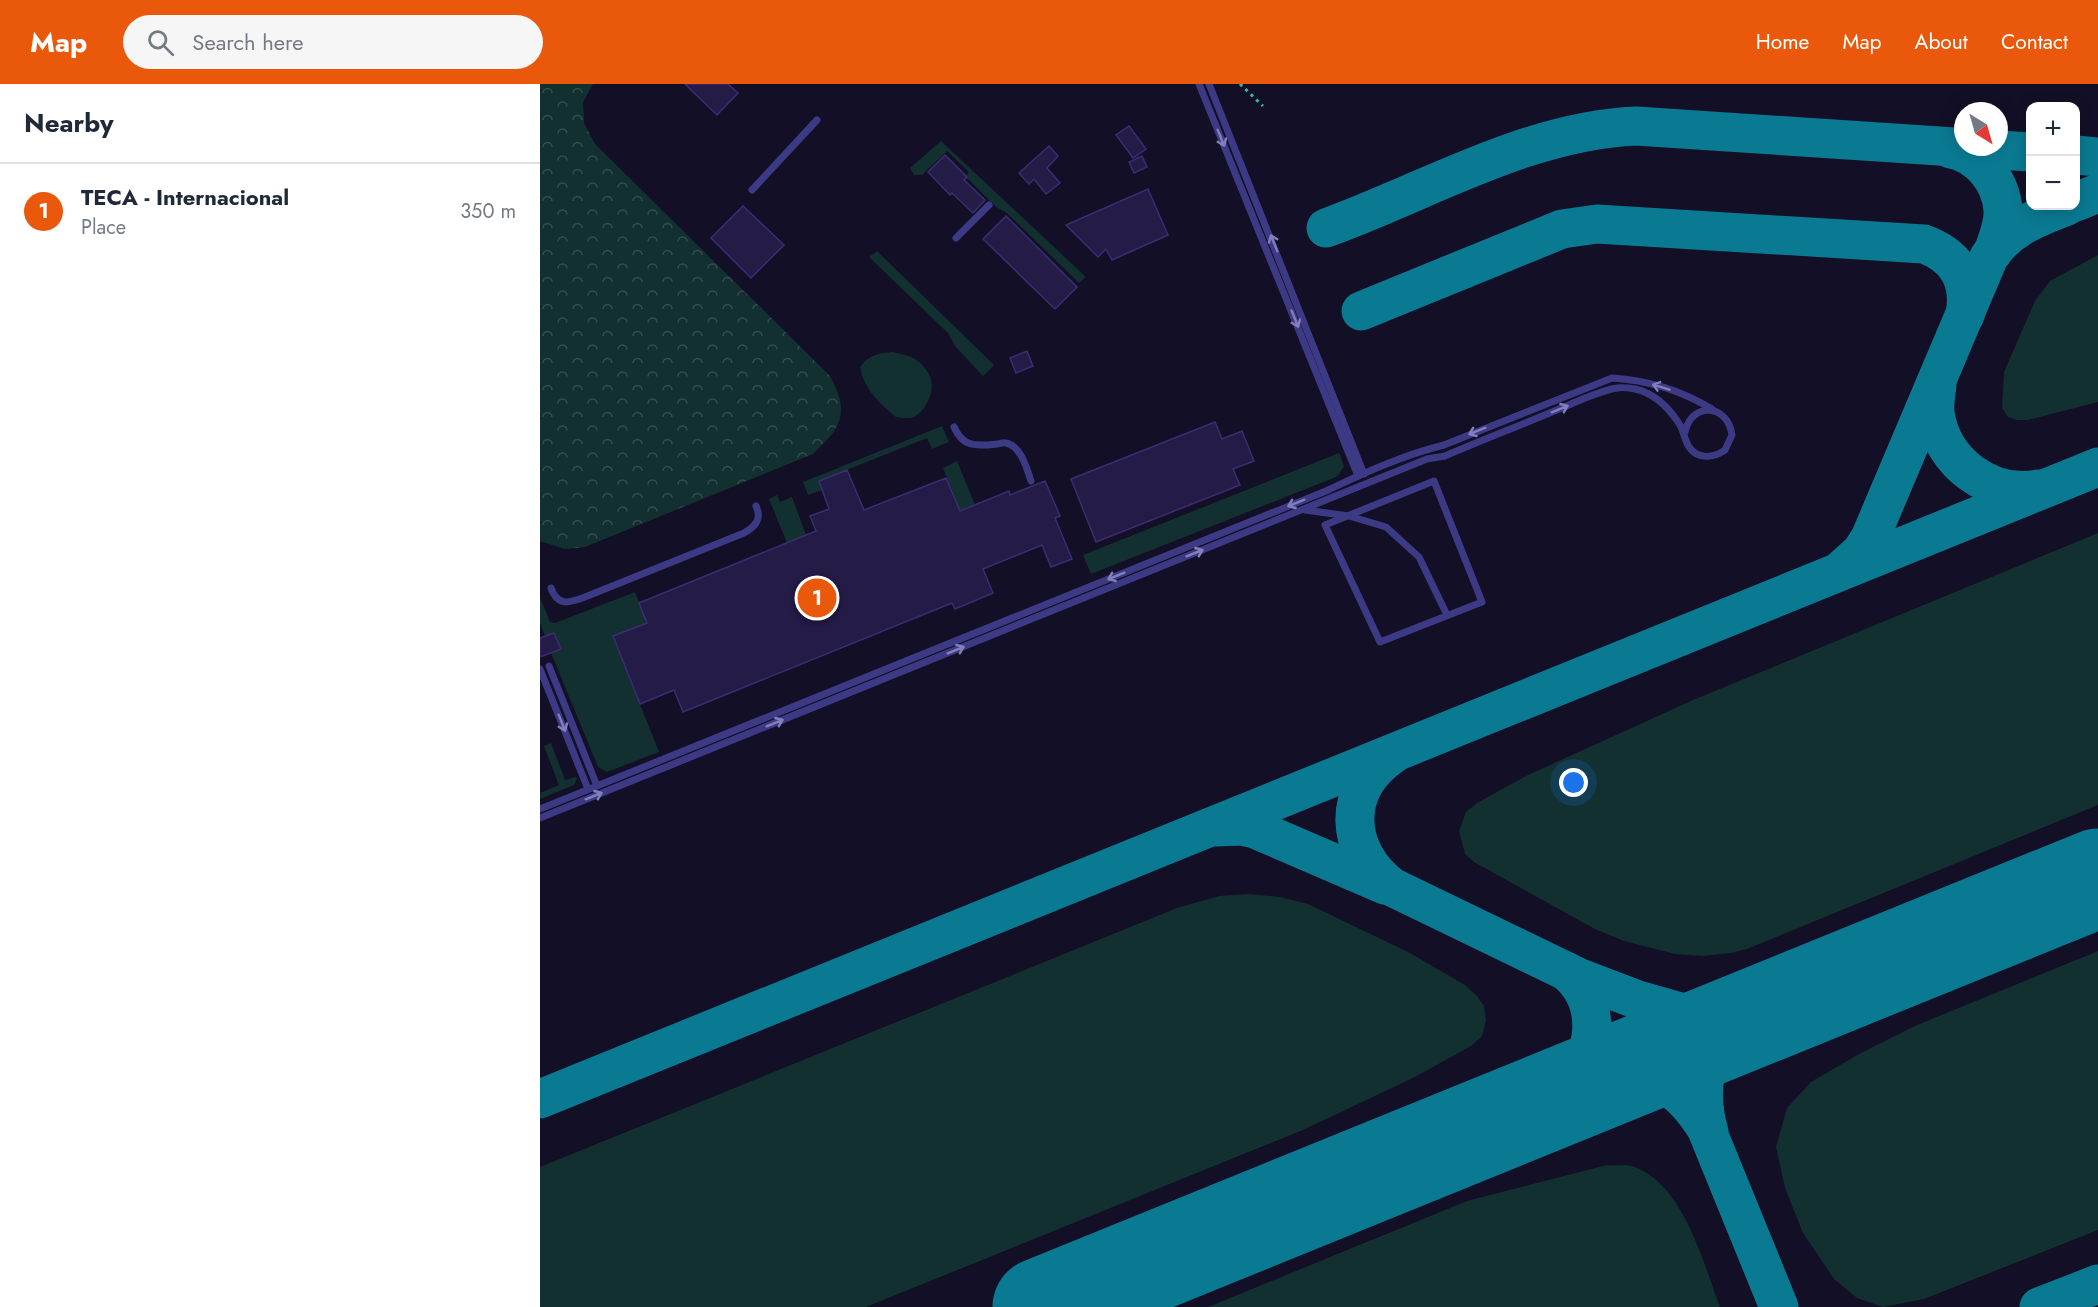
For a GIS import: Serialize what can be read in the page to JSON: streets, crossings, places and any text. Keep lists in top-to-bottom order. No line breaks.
{"north":"bottom right","page":{"header":"Map","search":"Search here","nav":["Home","Map","About","Contact"],"heading":"Nearby","map_buttons":["+","−"],"list":[{"mark":"1","name":"TECA - Internacional","note":"Place","value":"350 m"}],"pins":"1"}}
